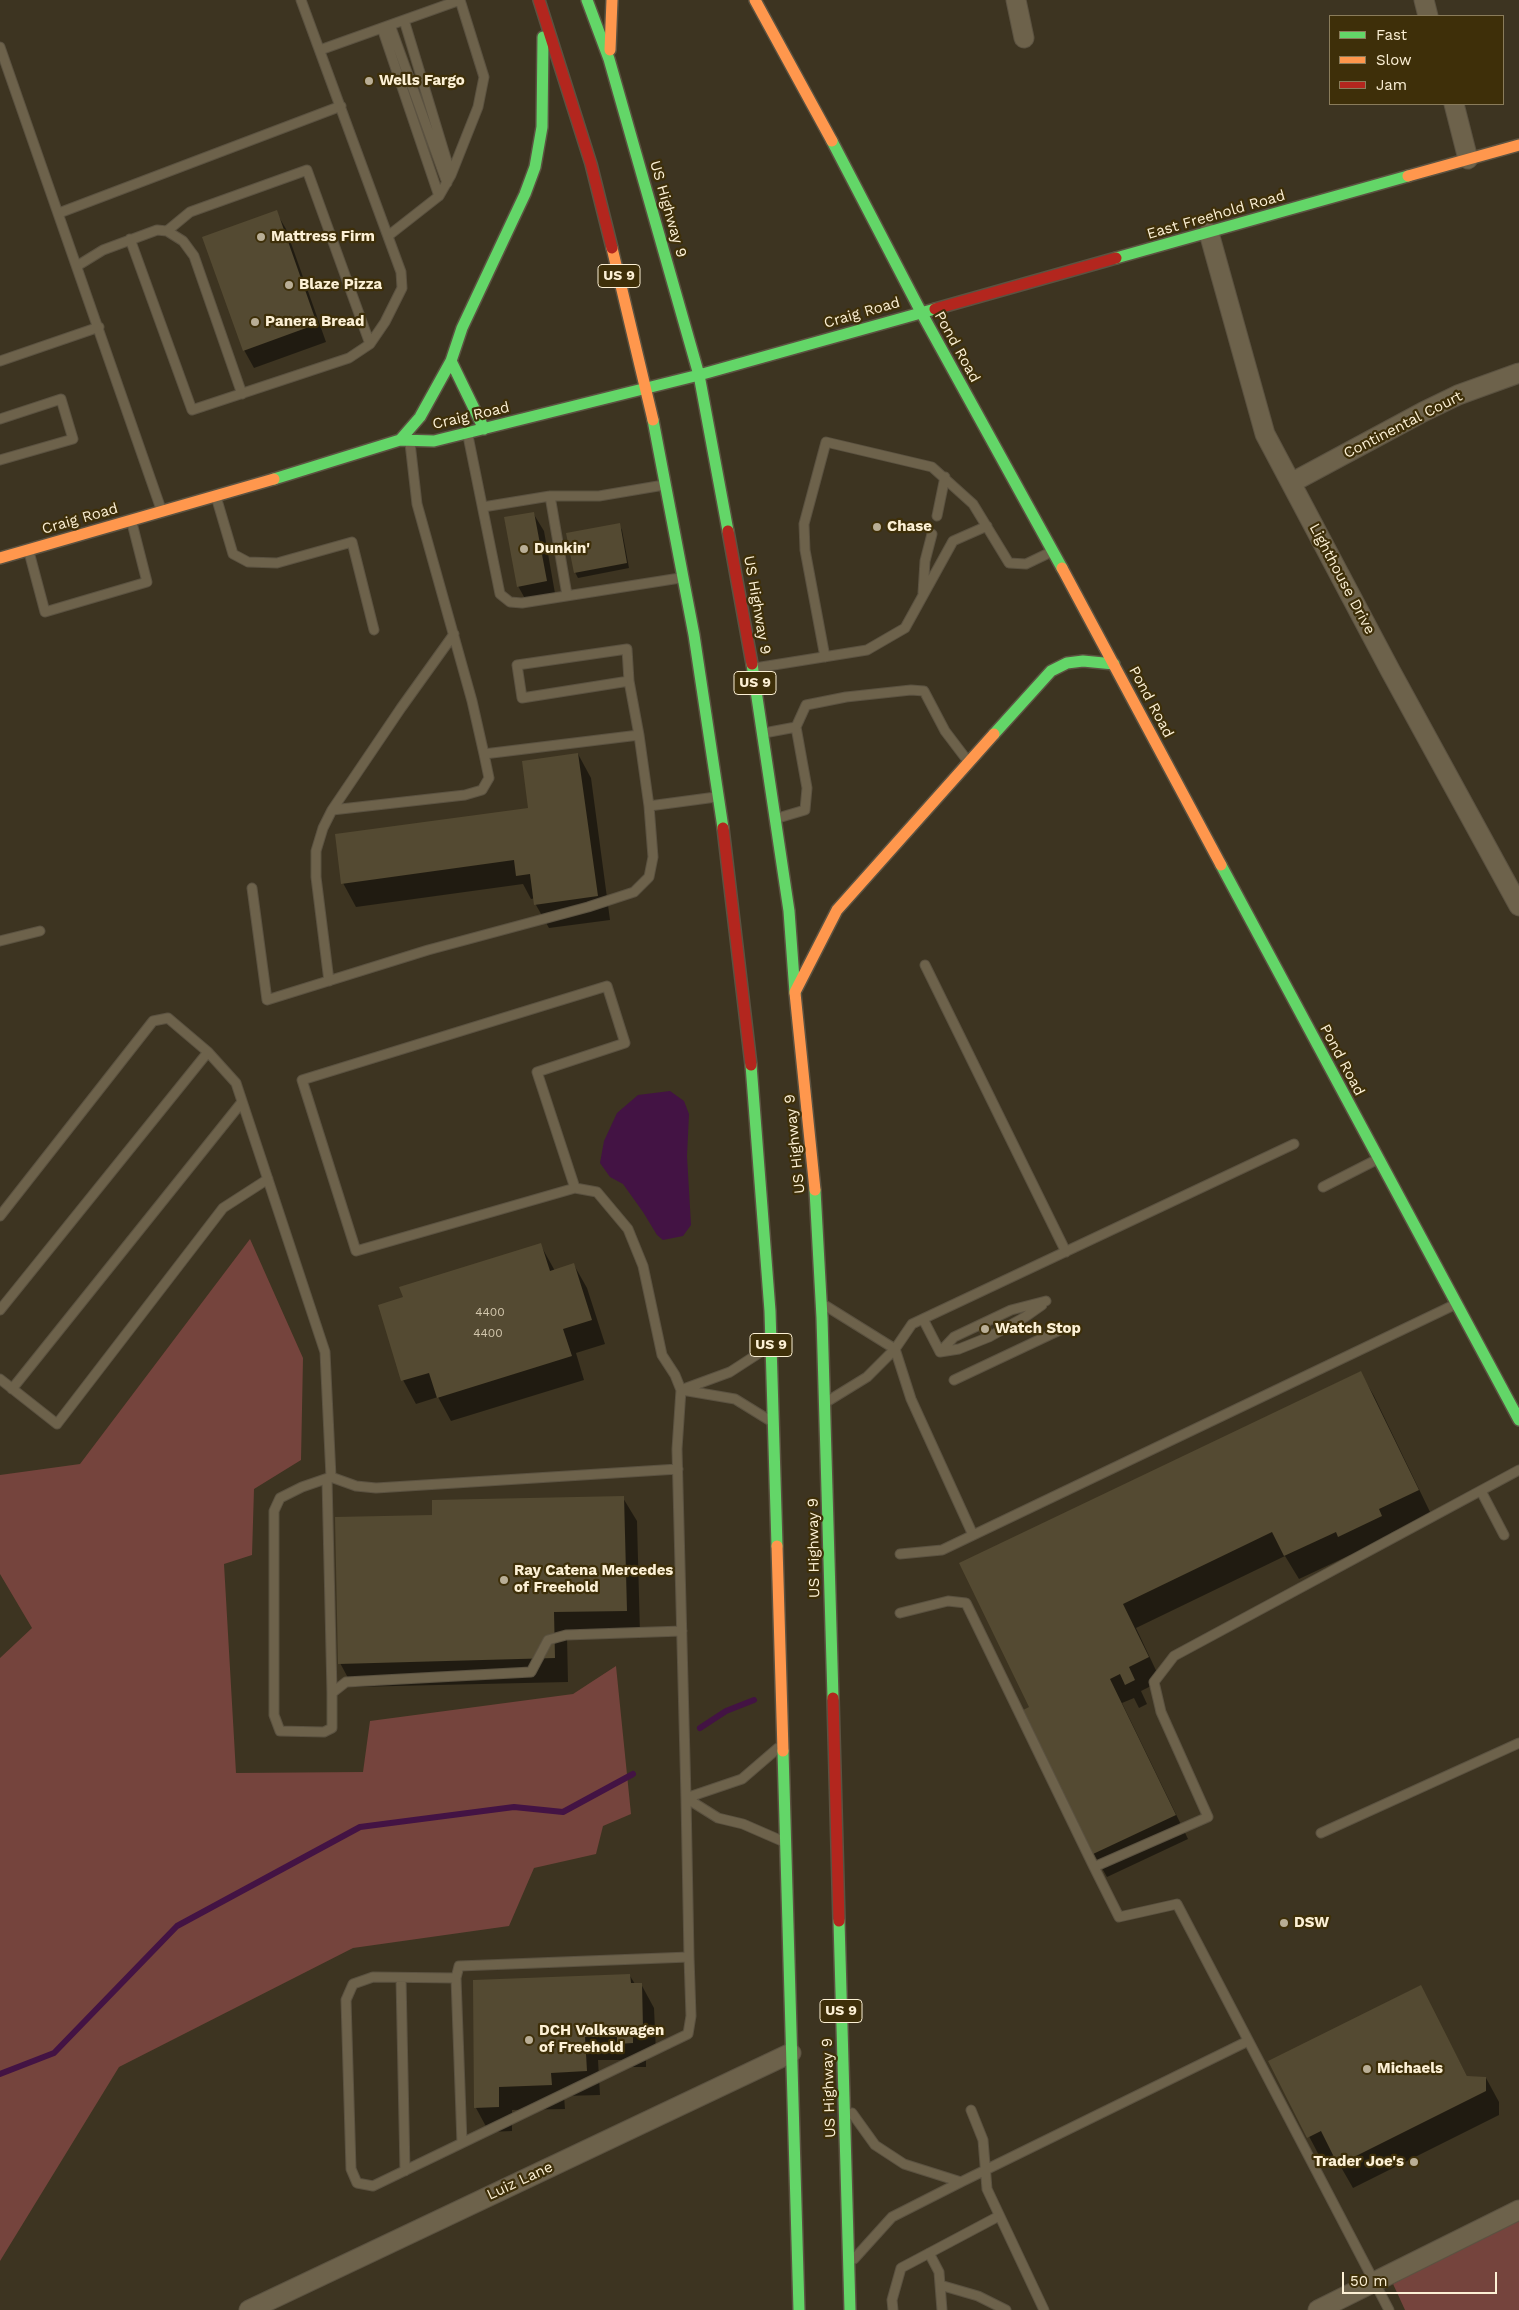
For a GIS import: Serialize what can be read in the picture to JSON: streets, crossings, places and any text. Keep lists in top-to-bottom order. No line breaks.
{"streets":{"main road":["US Highway 9","East Freehold Road","US 9","Craig Road","Pond Road"],"street":["Continental Court","Lighthouse Drive","Luiz Lane"]},"crossings":[["US Highway 9","Craig Road"],["East Freehold Road","Craig Road"],["East Freehold Road","Pond Road"],["East Freehold Road","Lighthouse Drive"],["US 9","Craig Road"],["US 9","Luiz Lane"],["Craig Road","Pond Road"],["Continental Court","Lighthouse Drive"]],"places":["Wells Fargo","Mattress Firm","Blaze Pizza","Panera Bread","Chase","Dunkin'","Watch Stop","Ray Catena Mercedes of Freehold","DSW","DCH Volkswagen of Freehold","Michaels","Trader Joe's"],"house_numbers":["4400","4400"],"legend":["Fast","Slow","Jam"],"scale_bar":"50 m"}
